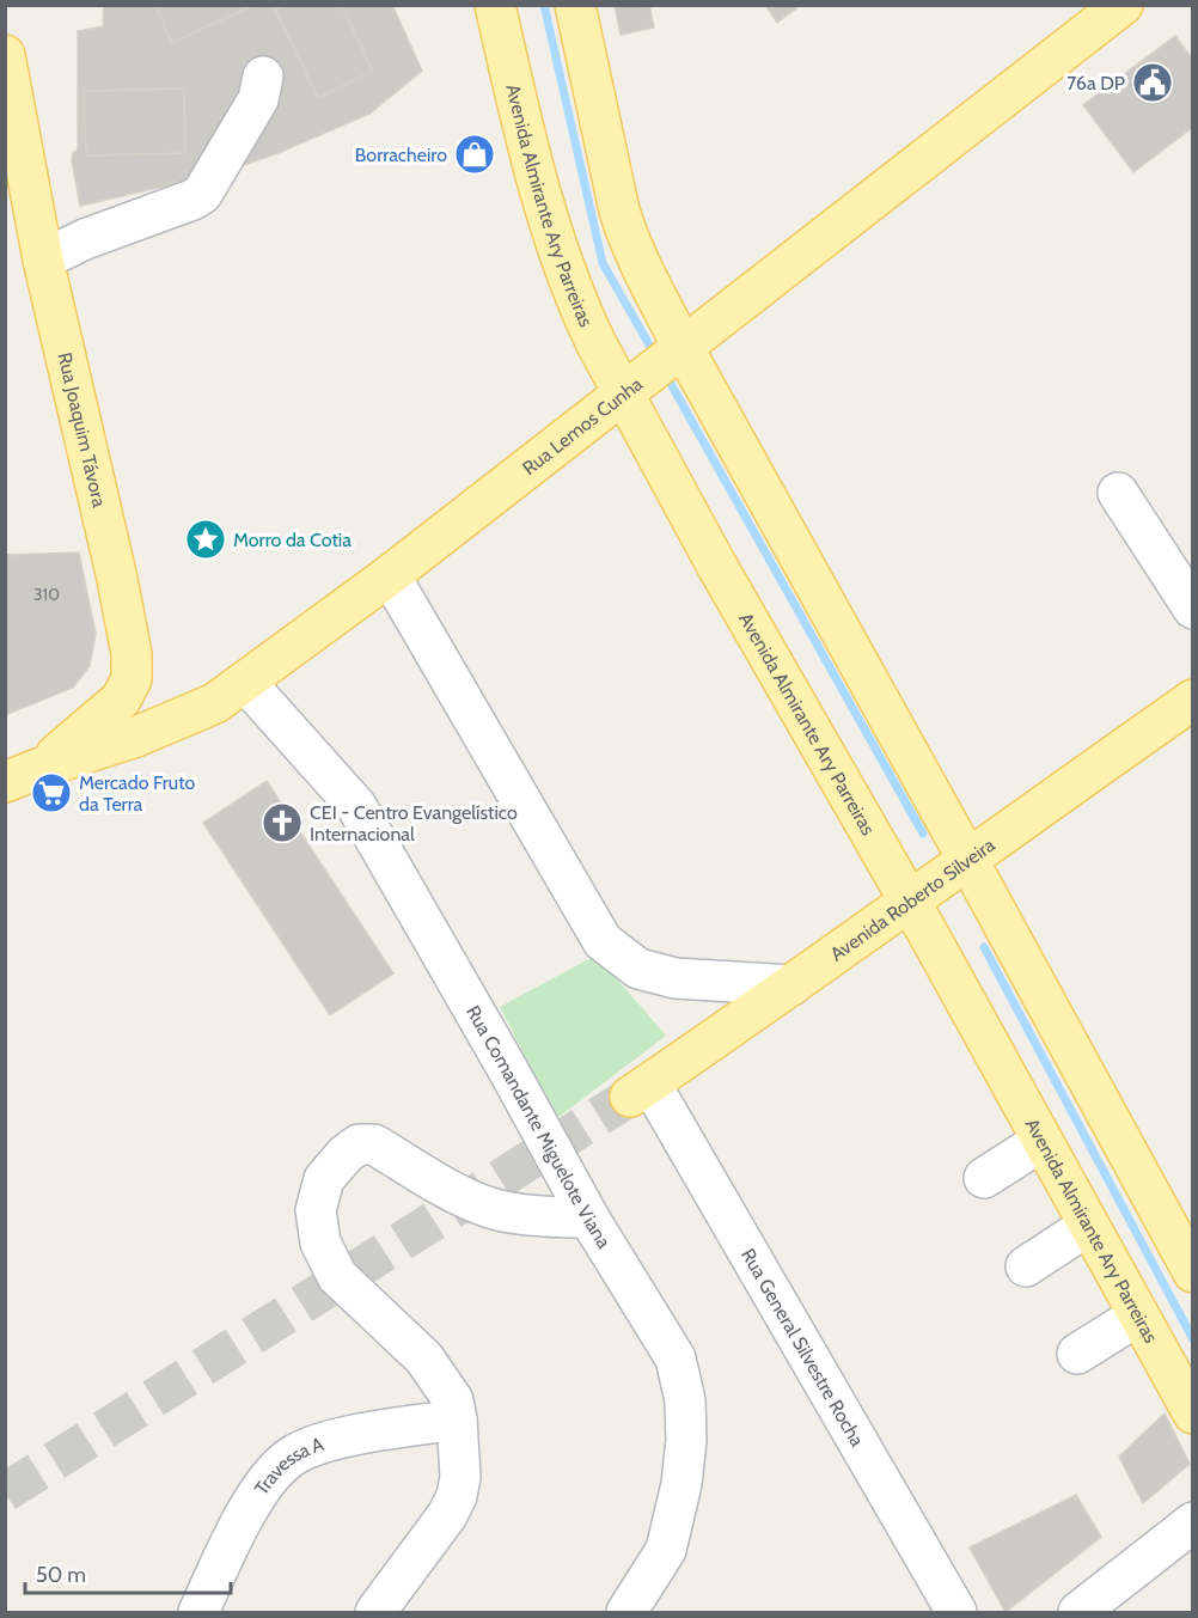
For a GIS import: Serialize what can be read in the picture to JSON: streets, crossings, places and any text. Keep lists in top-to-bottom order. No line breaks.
{"streets":{"main road":["Avenida Almirante Ary Parreiras","Rua Lemos Cunha","Rua Joaquim Távora","Avenida Roberto Silveira"],"street":["Rua Comandante Miguelote Viana","Rua General Silvestre Rocha","Travessa A"]},"crossings":[["Avenida Almirante Ary Parreiras","Rua Lemos Cunha"],["Avenida Almirante Ary Parreiras","Avenida Roberto Silveira"],["Rua Lemos Cunha","Rua Joaquim Távora"],["Rua Lemos Cunha","Rua Comandante Miguelote Viana"],["Avenida Roberto Silveira","Rua General Silvestre Rocha"]],"places":{"public building":["76a DP"],"shop":["Borracheiro"],"place":["Morro da Cotia"],"supermarket":["Mercado Fruto da Terra"],"church":["CEI - Centro Evangelístico Internacional"]},"house_numbers":["310"],"scale_bar":"50 m"}
